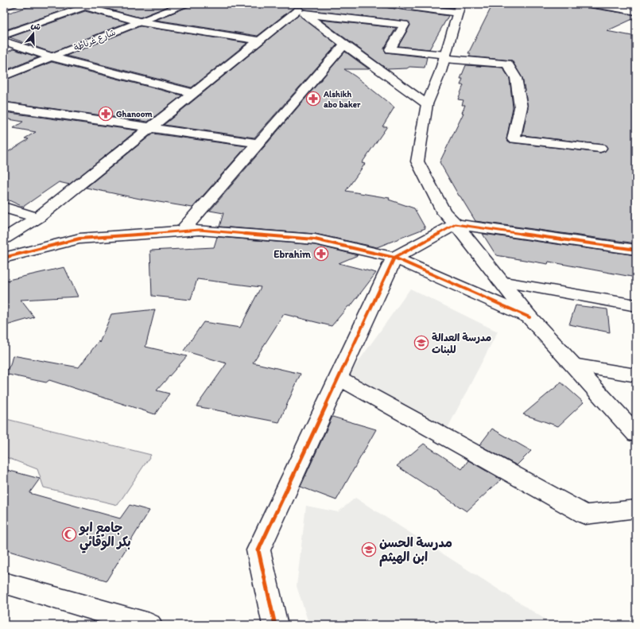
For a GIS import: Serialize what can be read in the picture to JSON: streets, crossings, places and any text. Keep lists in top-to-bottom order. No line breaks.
{"streets":{"street":["شارع غرناطة"]},"places":{"pharmacy":["Alshikh abo baker","Ghanoom","Ebrahim"],"school or university":["مدرسة العدالة للبنات","مدرسة الحسن ابن الهيثم"],"mosque":["جامع ابو بكر الوقائي"]},"north":"top"}
